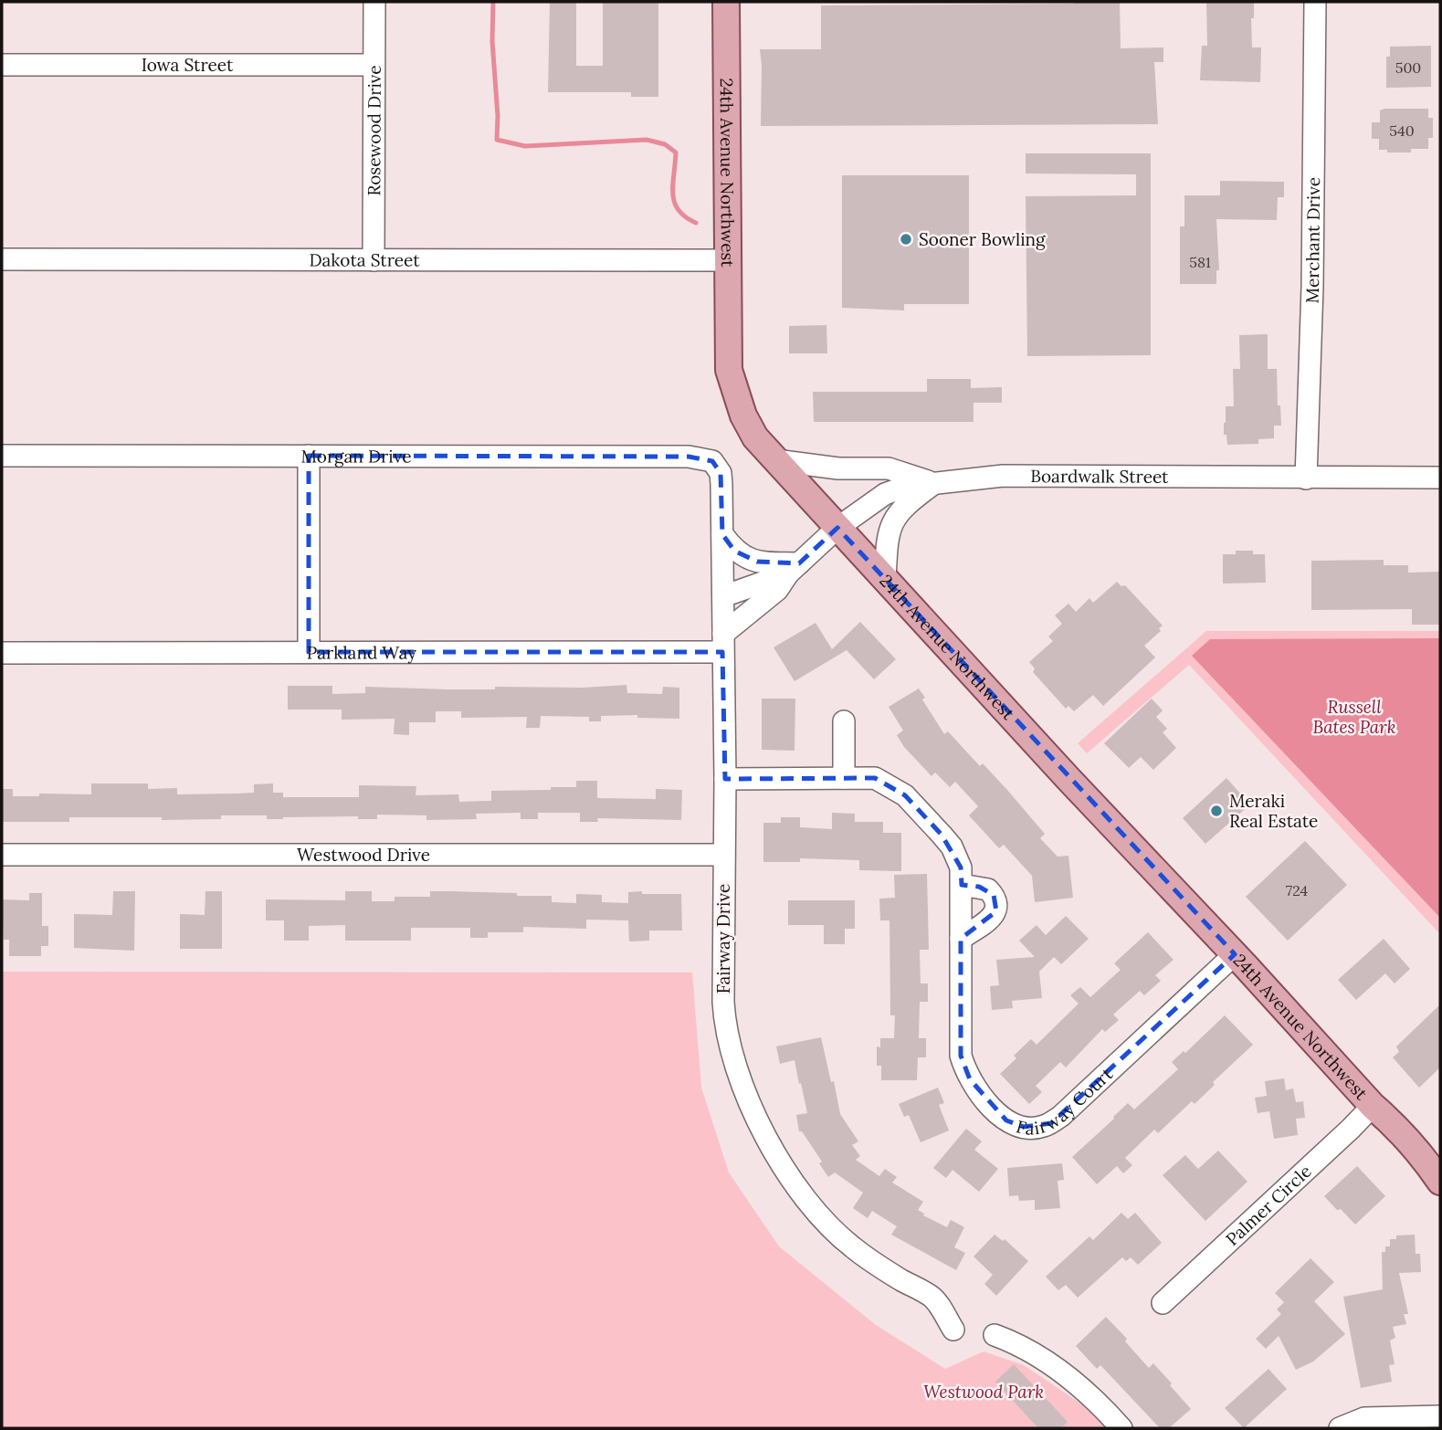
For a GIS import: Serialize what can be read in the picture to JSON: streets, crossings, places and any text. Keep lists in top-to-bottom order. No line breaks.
{"streets":{"main road":["24th Avenue Northwest"],"street":["Iowa Street","Rosewood Drive","Merchant Drive","Dakota Street","Morgan Drive","Boardwalk Street","Parkland Way","Westwood Drive","Fairway Drive","Fairway Court","Palmer Circle"]},"crossings":[["Iowa Street","Rosewood Drive"],["Rosewood Drive","Dakota Street"],["24th Avenue Northwest","Dakota Street"],["24th Avenue Northwest","Boardwalk Street"],["24th Avenue Northwest","Fairway Court"],["24th Avenue Northwest","Palmer Circle"],["Merchant Drive","Boardwalk Street"],["Morgan Drive","Fairway Drive"],["Boardwalk Street","Parkland Way"],["Boardwalk Street","Fairway Drive"],["Parkland Way","Fairway Drive"],["Westwood Drive","Fairway Drive"],["Fairway Drive","Fairway Court"]],"parks":["Russell Bates Park","Westwood Park"],"places":["Sooner Bowling","Meraki Real Estate"],"house_numbers":["500","540","581","724"]}
